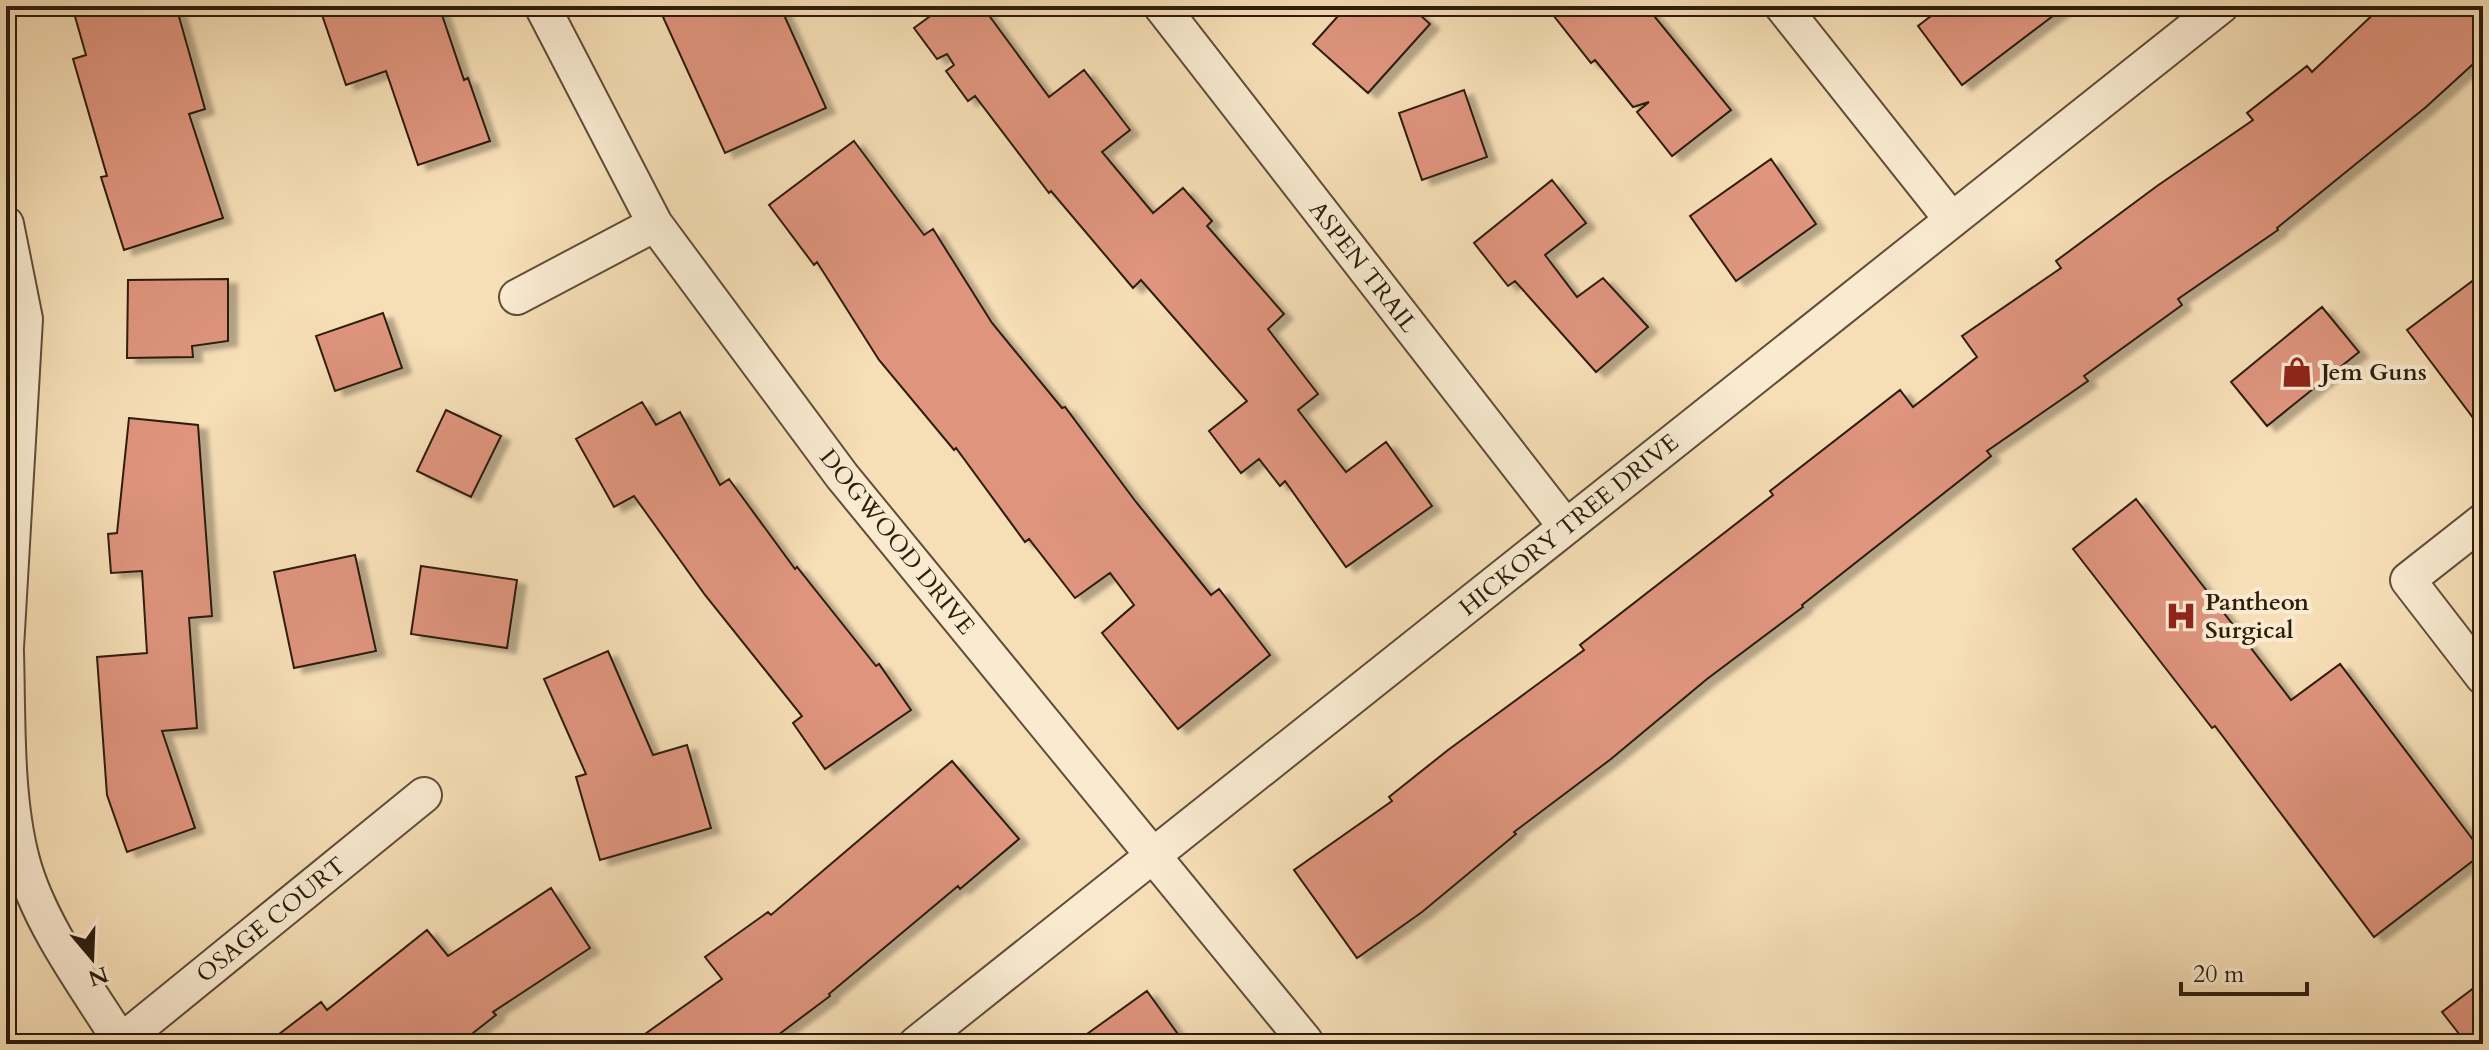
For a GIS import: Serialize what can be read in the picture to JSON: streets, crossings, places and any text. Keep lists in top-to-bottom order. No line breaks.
{"streets":{"street":["ASPEN TRAIL","HICKORY TREE DRIVE","DOGWOOD DRIVE","OSAGE COURT"]},"crossings":[["ASPEN TRAIL","HICKORY TREE DRIVE"],["HICKORY TREE DRIVE","DOGWOOD DRIVE"]],"places":{"shop":["Jem Guns"],"hospital":["Pantheon Surgical"]},"scale_bar":"20 m","north":"bottom"}
